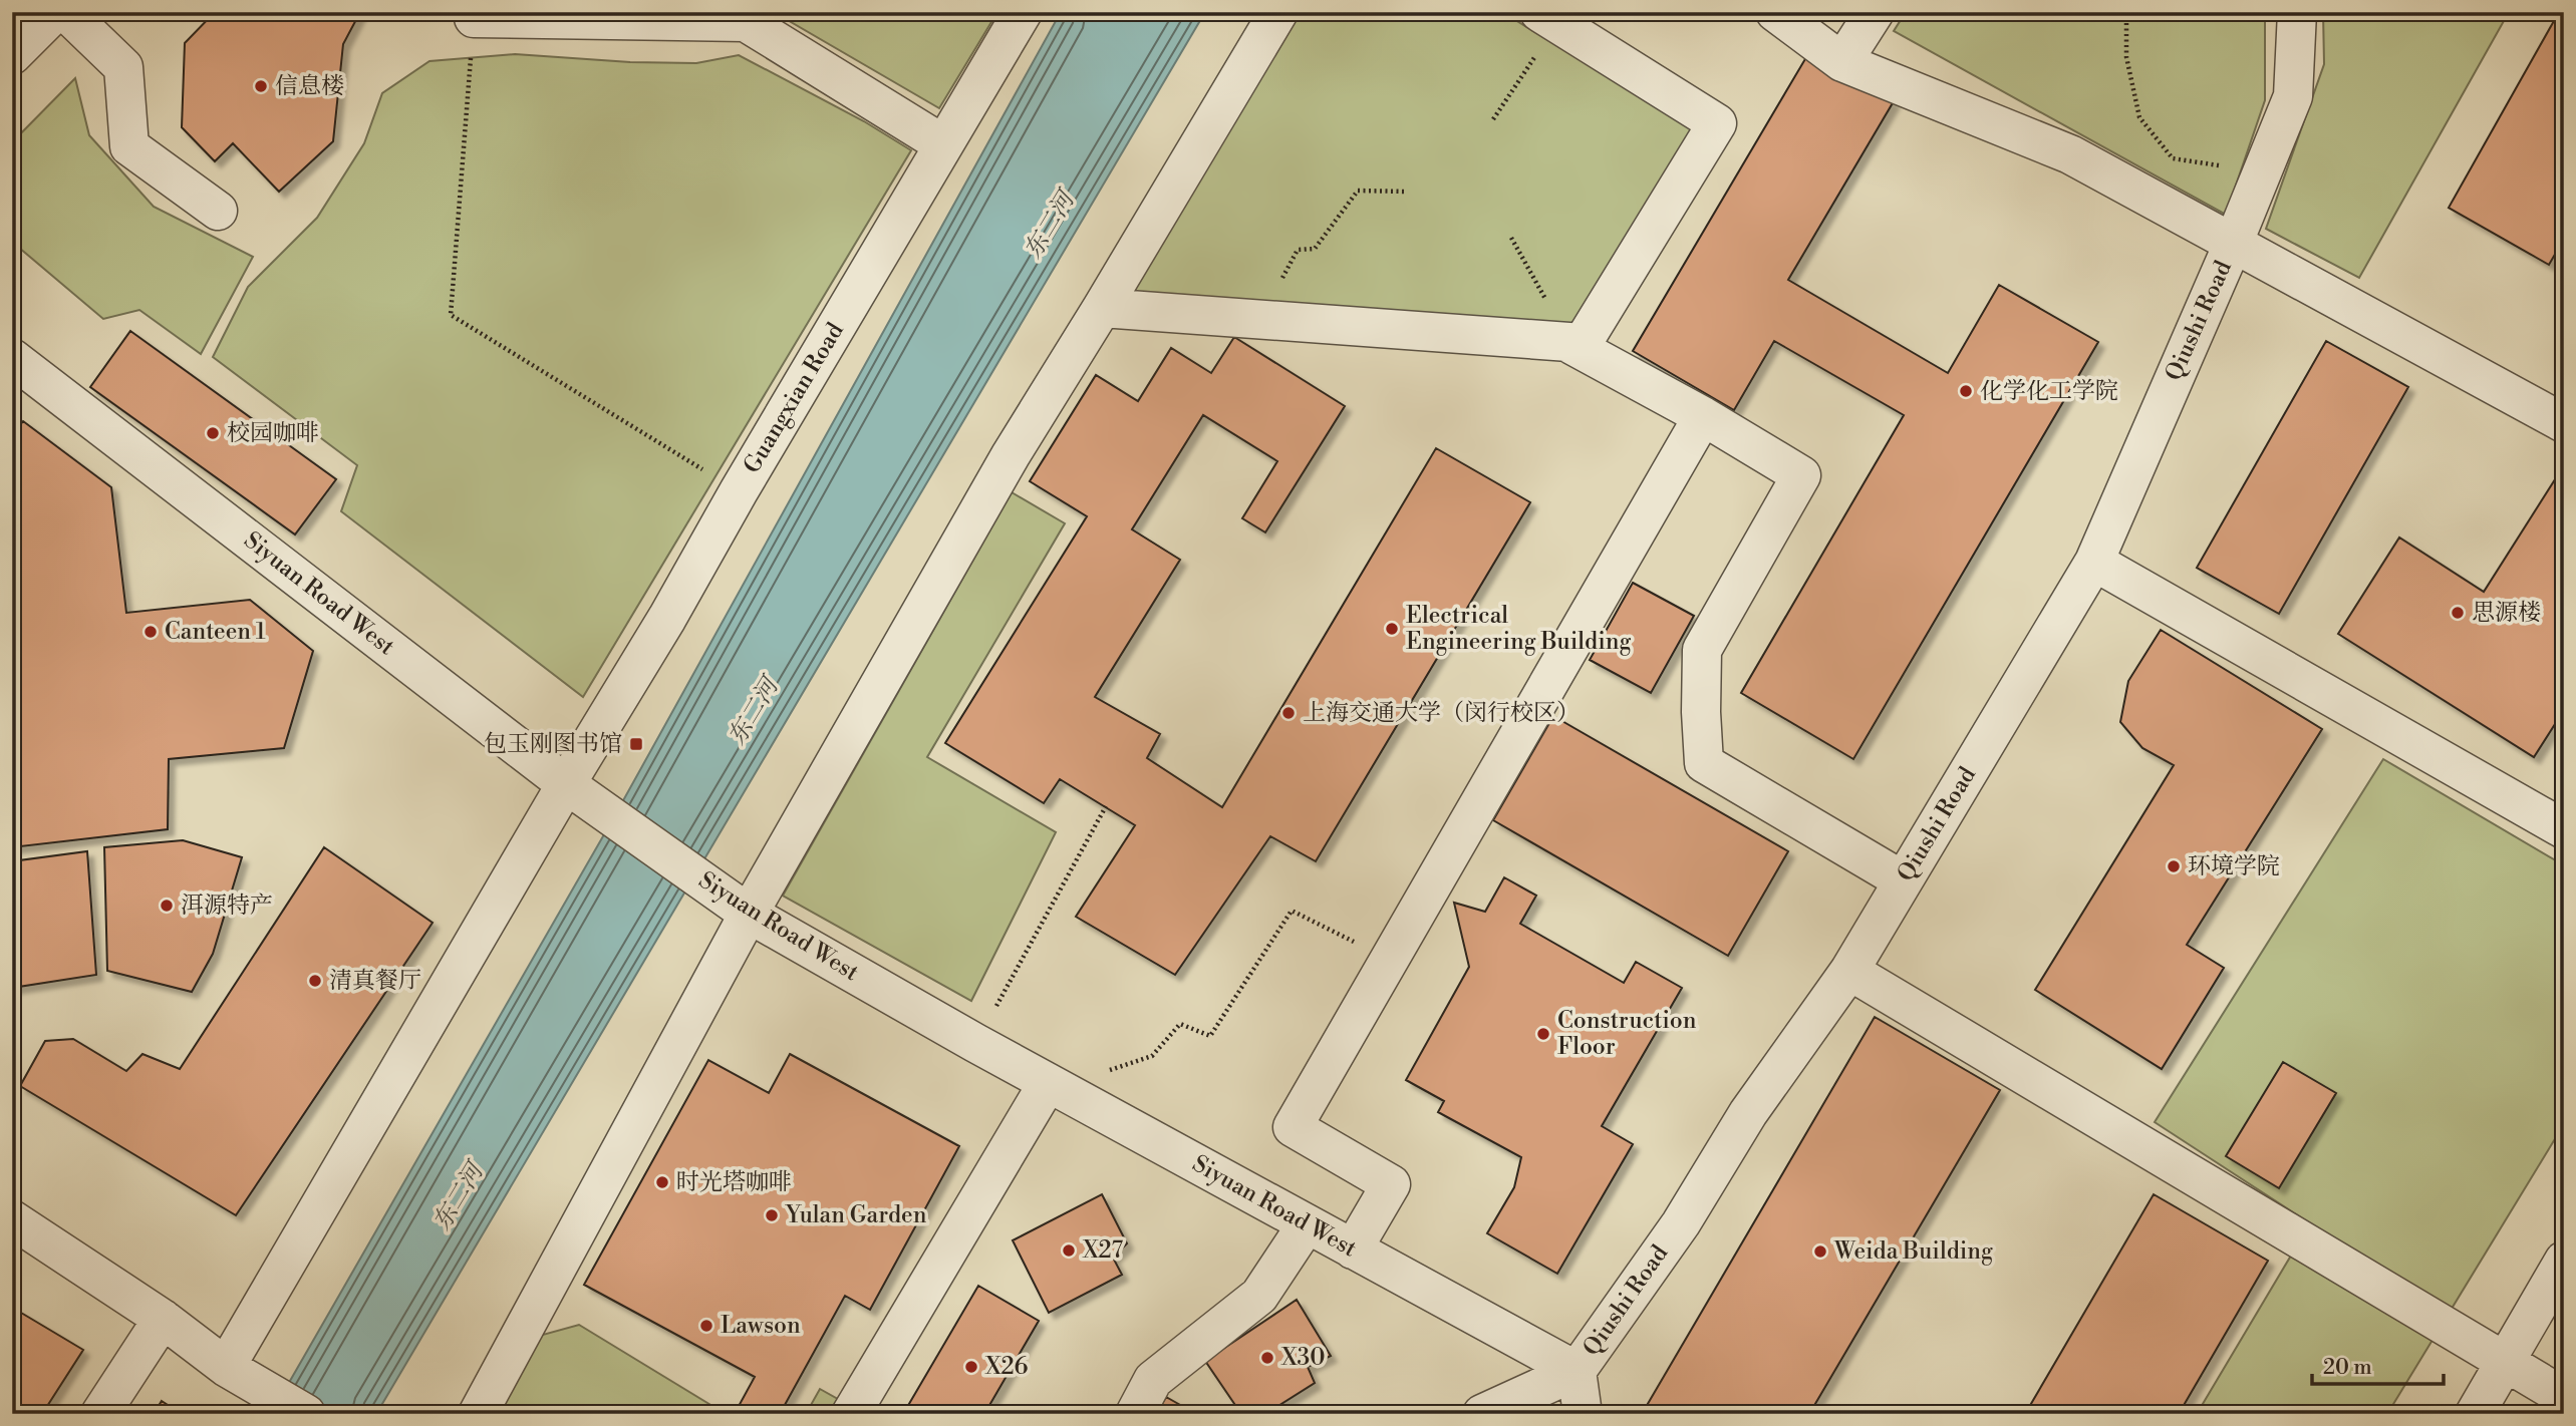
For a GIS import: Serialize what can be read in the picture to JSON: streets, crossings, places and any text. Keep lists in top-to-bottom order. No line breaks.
{"streets":{"street":["Qiushi Road","Guangxian Road","Siyuan Road West"]},"crossings":[["Qiushi Road","Siyuan Road West"],["Guangxian Road","Siyuan Road West"]],"water":["东二河"],"places":{"other":["信息楼","化学化工学院","校园咖啡","思源楼","Electrical Engineering Building","Canteen 1","上海交通大学（闵行校区）","环境学院","洱源特产","清真餐厅","Construction Floor","时光塔咖啡","Yulan Garden","X27","Weida Building","Lawson","X30","X26"],"transit":["包玉刚图书馆"]},"scale_bar":"20 m"}
